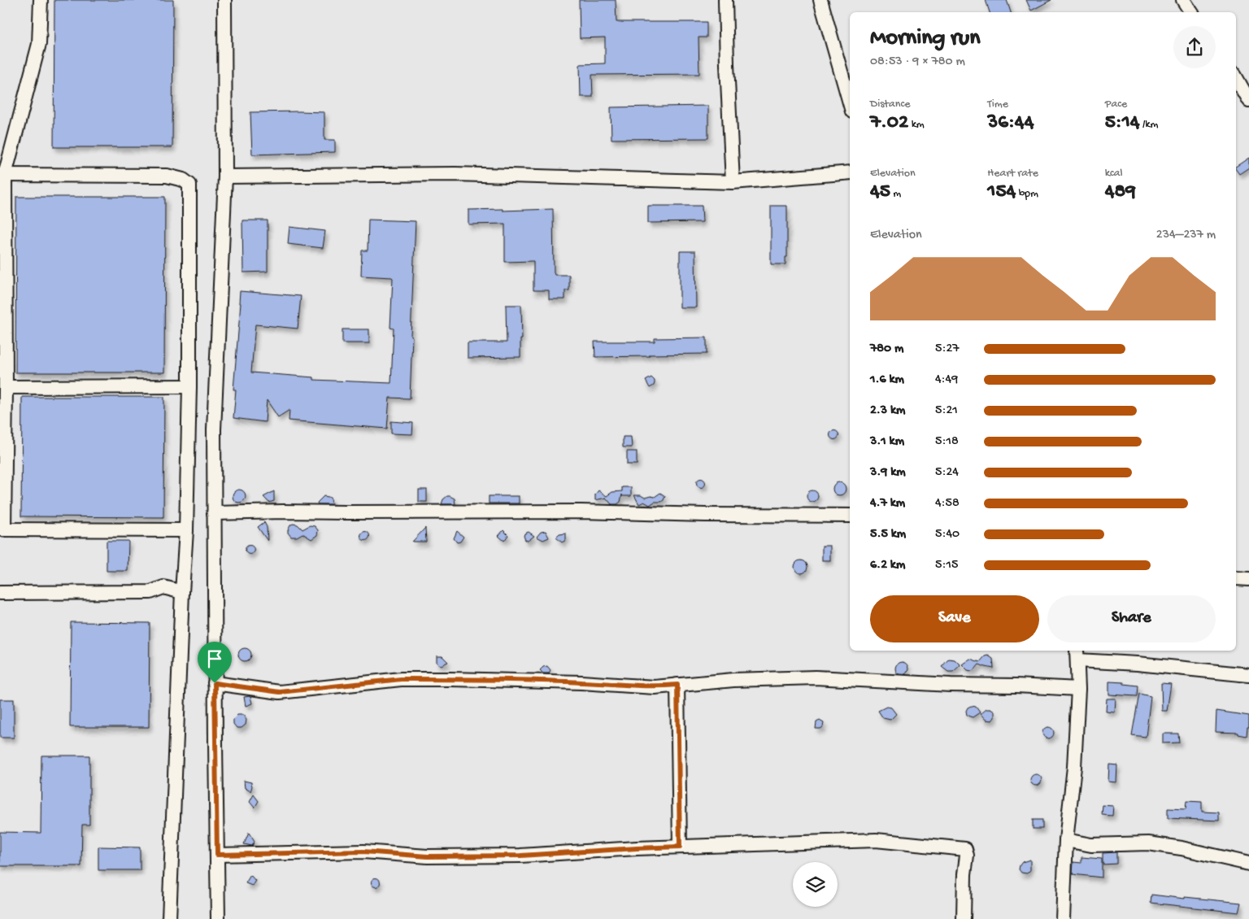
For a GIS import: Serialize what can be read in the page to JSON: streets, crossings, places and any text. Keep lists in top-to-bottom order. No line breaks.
{"page":{"heading":["Morning run","08:53 · 9 × 780 m"],"stats":[["Distance","7.02 km"],["Time","36:44"],["Pace","5:14 /km"],["Elevation","45 m"],["Heart rate","154 bpm"],["kcal","489"]],"chart":["Elevation","234–237 m"],"list":[{"name":"780 m","note":"5:27"},{"name":"1.6 km","note":"4:49"},{"name":"2.3 km","note":"5:21"},{"name":"3.1 km","note":"5:18"},{"name":"3.9 km","note":"5:24"},{"name":"4.7 km","note":"4:58"},{"name":"5.5 km","note":"5:40"},{"name":"6.2 km","note":"5:15"}],"buttons":["Save","Share"]}}
